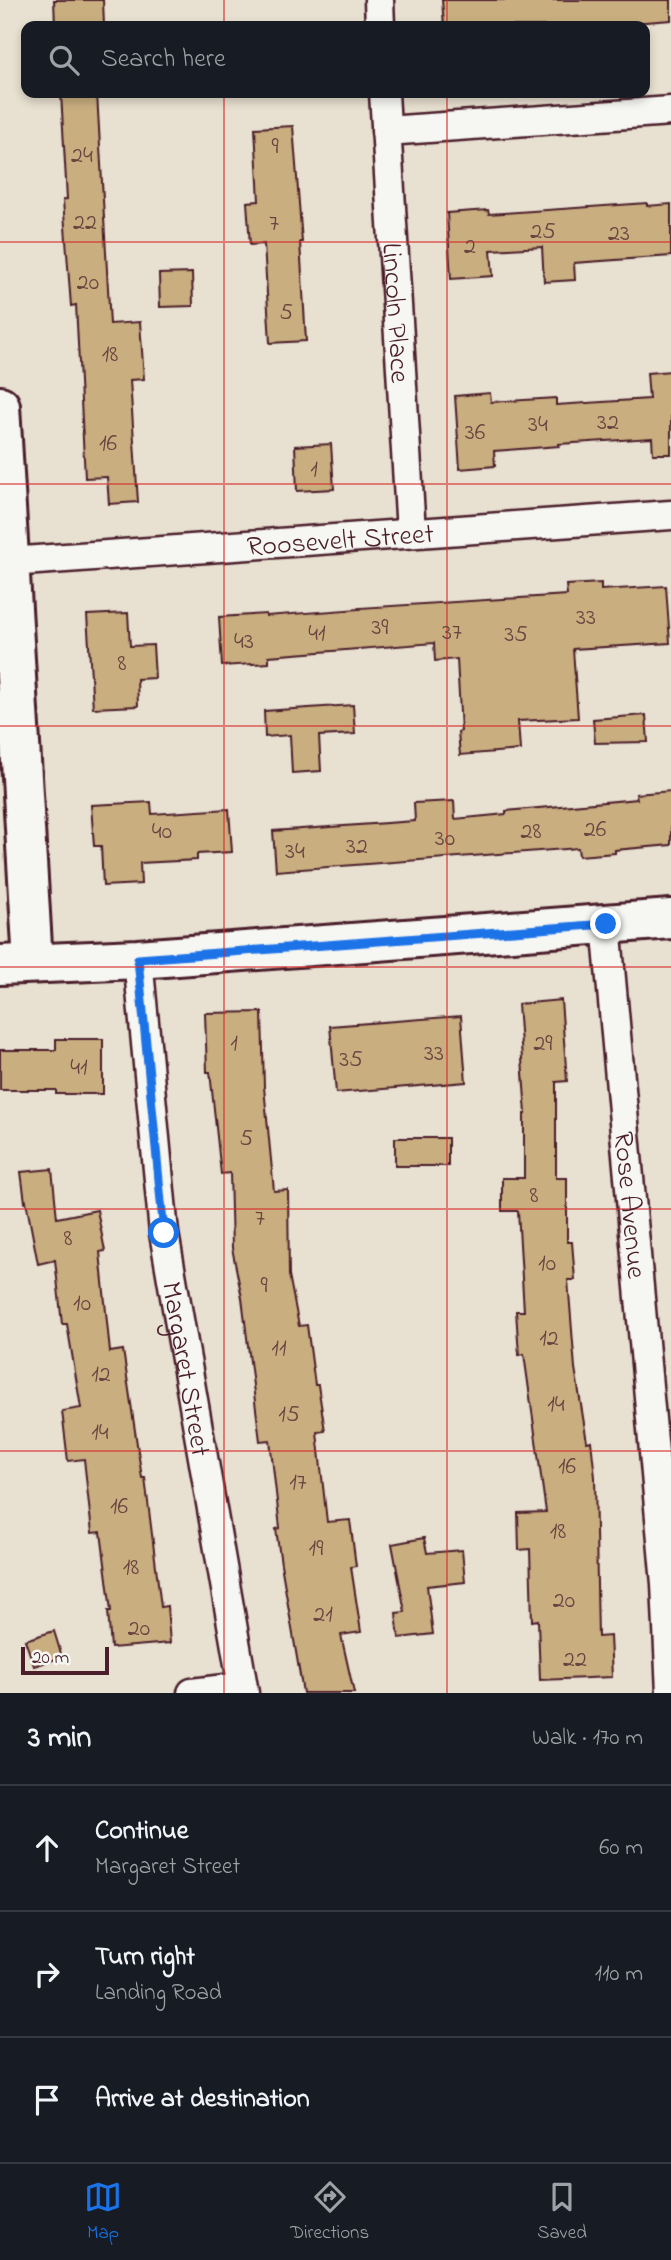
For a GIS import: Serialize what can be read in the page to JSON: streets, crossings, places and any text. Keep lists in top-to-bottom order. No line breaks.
{"streets":{"street":["Lincoln Place","Roosevelt Street","Rose Avenue","Margaret Street"]},"crossings":[["Lincoln Place","Roosevelt Street"]],"house_numbers":["9","24","22","7","25","23","2","20","5","18","32","34","36","16","1","33","39","37","41","35","43","8","26","40","28","30","32","34","1","29","33","35","41","5","8","7","8","10","9","10","12","11","12","14","15","14","16","17","16","18","19","18","20","21","20","22"],"scale_bar":"20 m","page":{"search":"Search here","scale":"20 m","heading":["3 min","Walk · 170 m"],"list":[["Continue","Margaret Street","60 m"],["Turn right","Landing Road","110 m"],"Arrive at destination"],"nav":["Map","Directions","Saved"]}}
